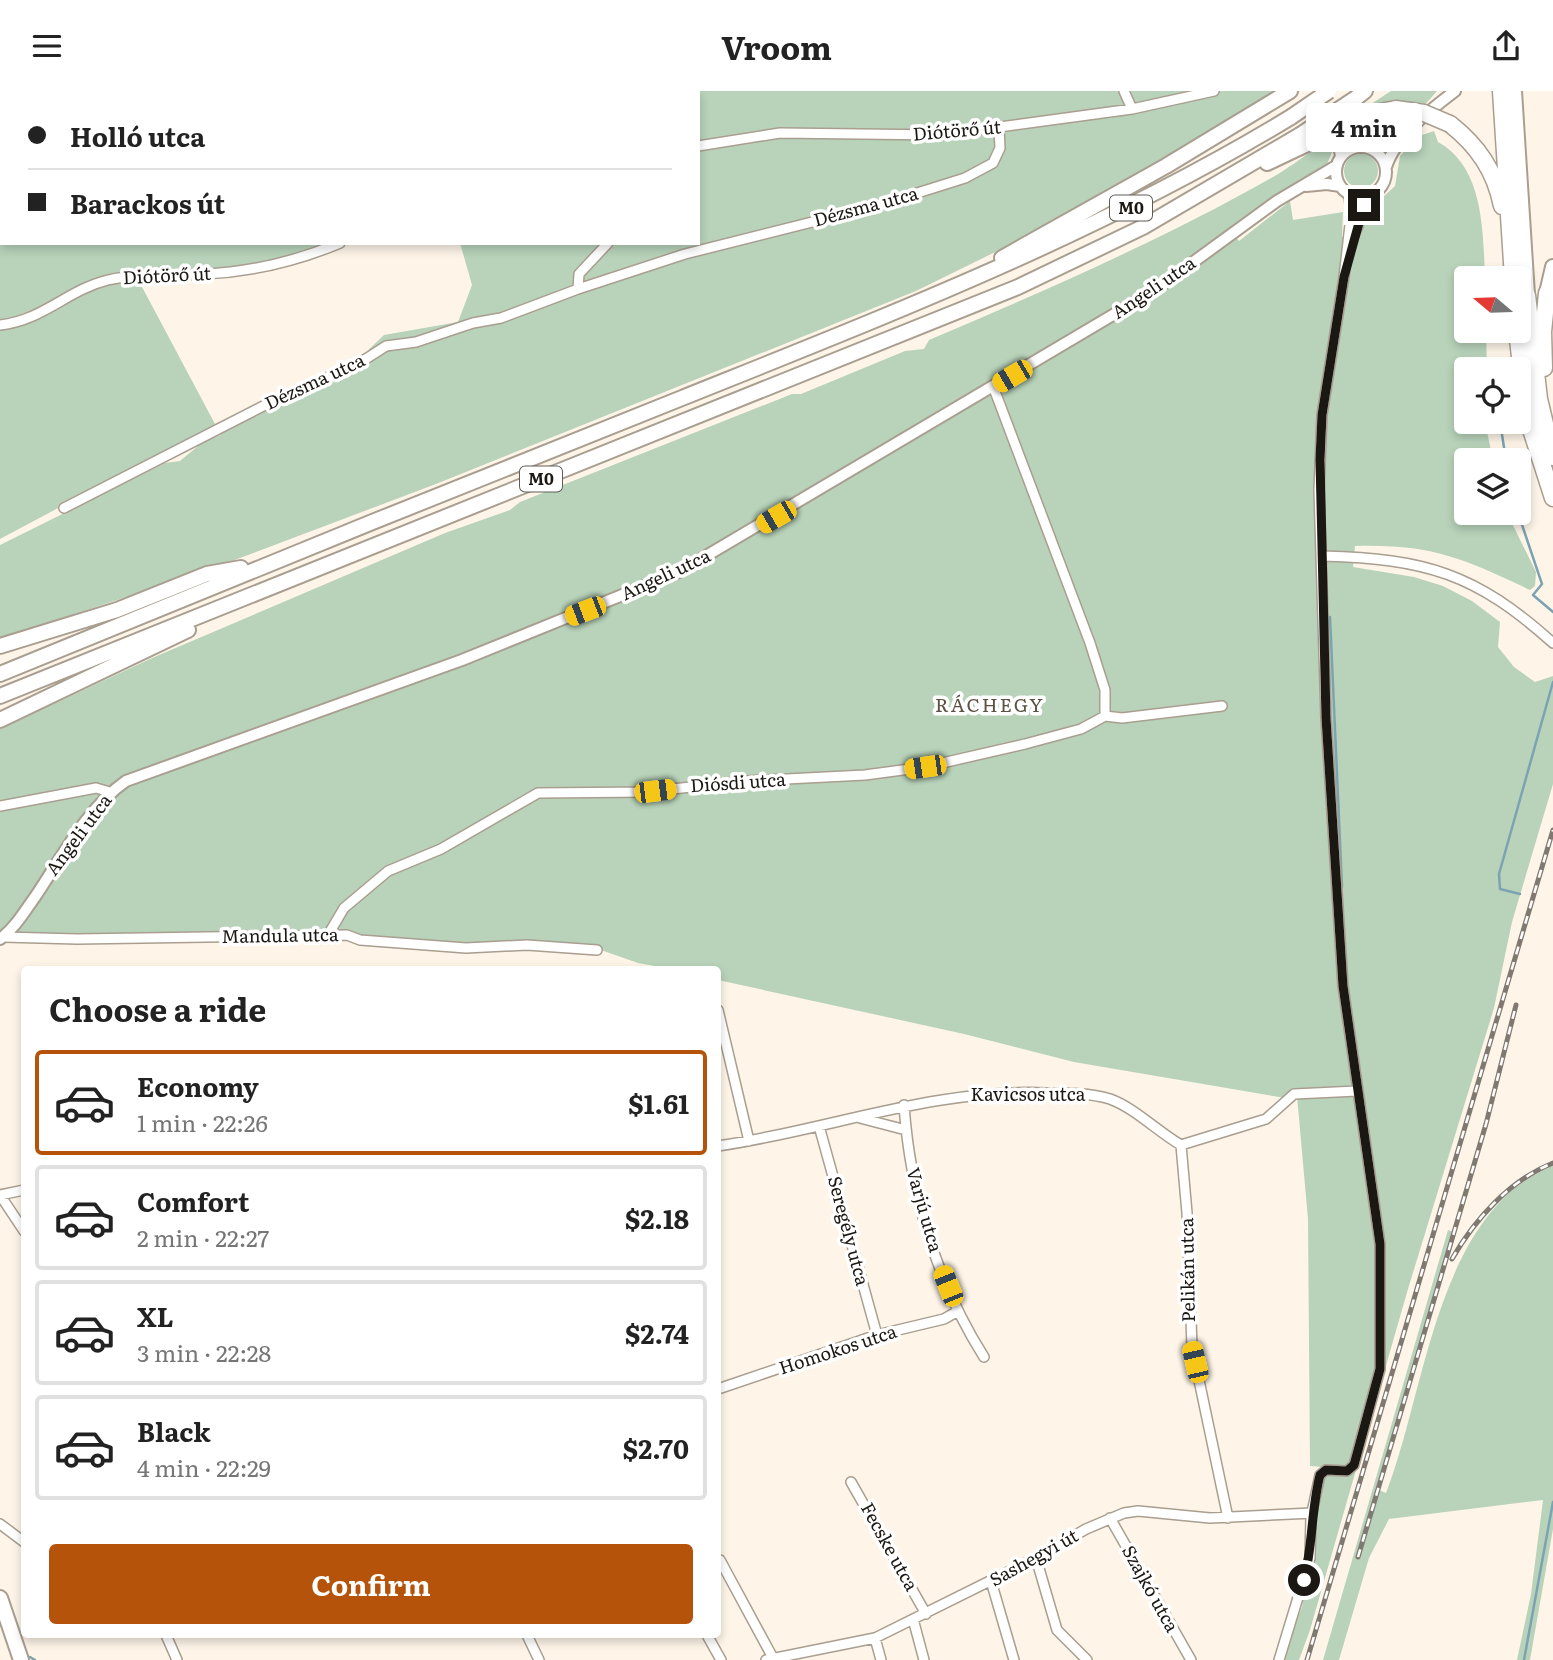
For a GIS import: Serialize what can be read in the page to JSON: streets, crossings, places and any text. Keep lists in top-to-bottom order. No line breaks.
{"streets":{"main road":["M0"],"street":["Diótörő út","Dézsma utca","Angeli utca","Diósdi utca","Mandula utca","Kavicsos utca","Varjú utca","Seregély utca","Pelikán utca","Homokos utca","Fecske utca","Sashegyi út","Szajkó utca"]},"crossings":[["Diótörő út","Dézsma utca"],["Angeli utca","Mandula utca"],["Diósdi utca","Mandula utca"],["Kavicsos utca","Varjú utca"],["Kavicsos utca","Seregély utca"],["Kavicsos utca","Pelikán utca"],["Varjú utca","Homokos utca"],["Seregély utca","Homokos utca"],["Pelikán utca","Sashegyi út"],["Fecske utca","Sashegyi út"],["Sashegyi út","Szajkó utca"]],"districts":["RÁCHEGY"],"north":"left","page":{"header":"Vroom","banner":["Holló utca","Barackos út"],"bubble":"4 min","heading":"Choose a ride","list":[{"name":"Economy","note":"1 min · 22:26","value":"$1.61"},{"name":"Comfort","note":"2 min · 22:27","value":"$2.18"},{"name":"XL","note":"3 min · 22:28","value":"$2.74"},{"name":"Black","note":"4 min · 22:29","value":"$2.70"}],"buttons":"Confirm"}}
